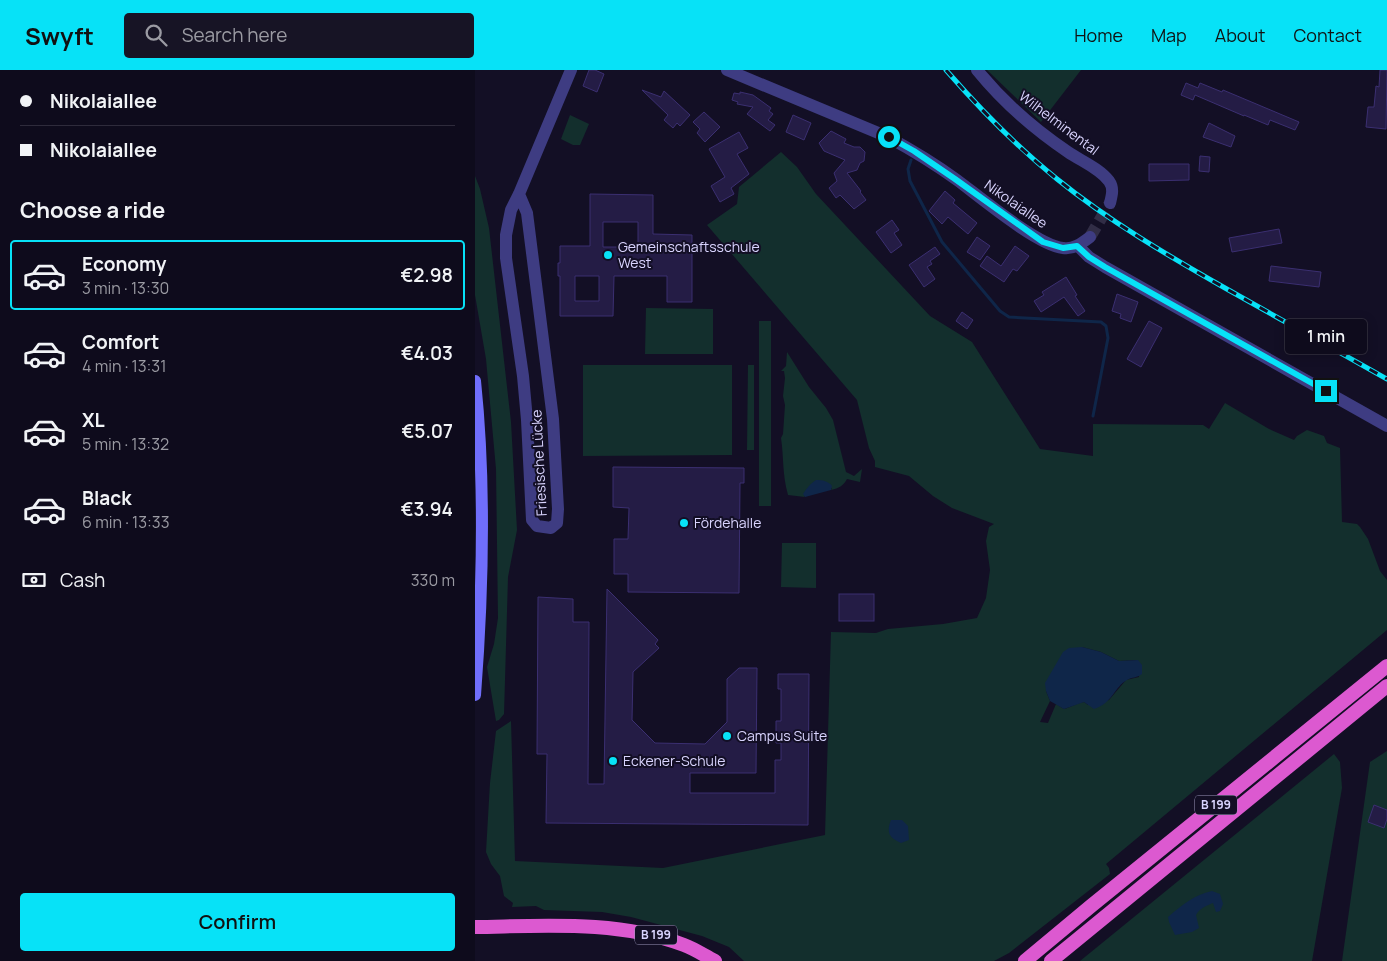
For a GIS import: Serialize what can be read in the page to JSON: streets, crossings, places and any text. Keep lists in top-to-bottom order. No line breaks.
{"streets":{"highway":["B 199"],"street":["Wilhelminental","Nikolaiallee","Friesische Lücke"]},"places":["Gemeinschaftsschule West","Fördehalle","Campus Suite","Eckener-Schule"],"page":{"header":"Swyft","search":"Search here","nav":["Home","Map","About","Contact"],"banner":["Nikolaiallee","Nikolaiallee"],"heading":"Choose a ride","list":[{"name":"Economy","note":"3 min · 13:30","value":"€2.98"},{"name":"Comfort","note":"4 min · 13:31","value":"€4.03"},{"name":"XL","note":"5 min · 13:32","value":"€5.07"},{"name":"Black","note":"6 min · 13:33","value":"€3.94"}],"bubble":"1 min","pay":["Cash","330 m"],"buttons":"Confirm"}}
